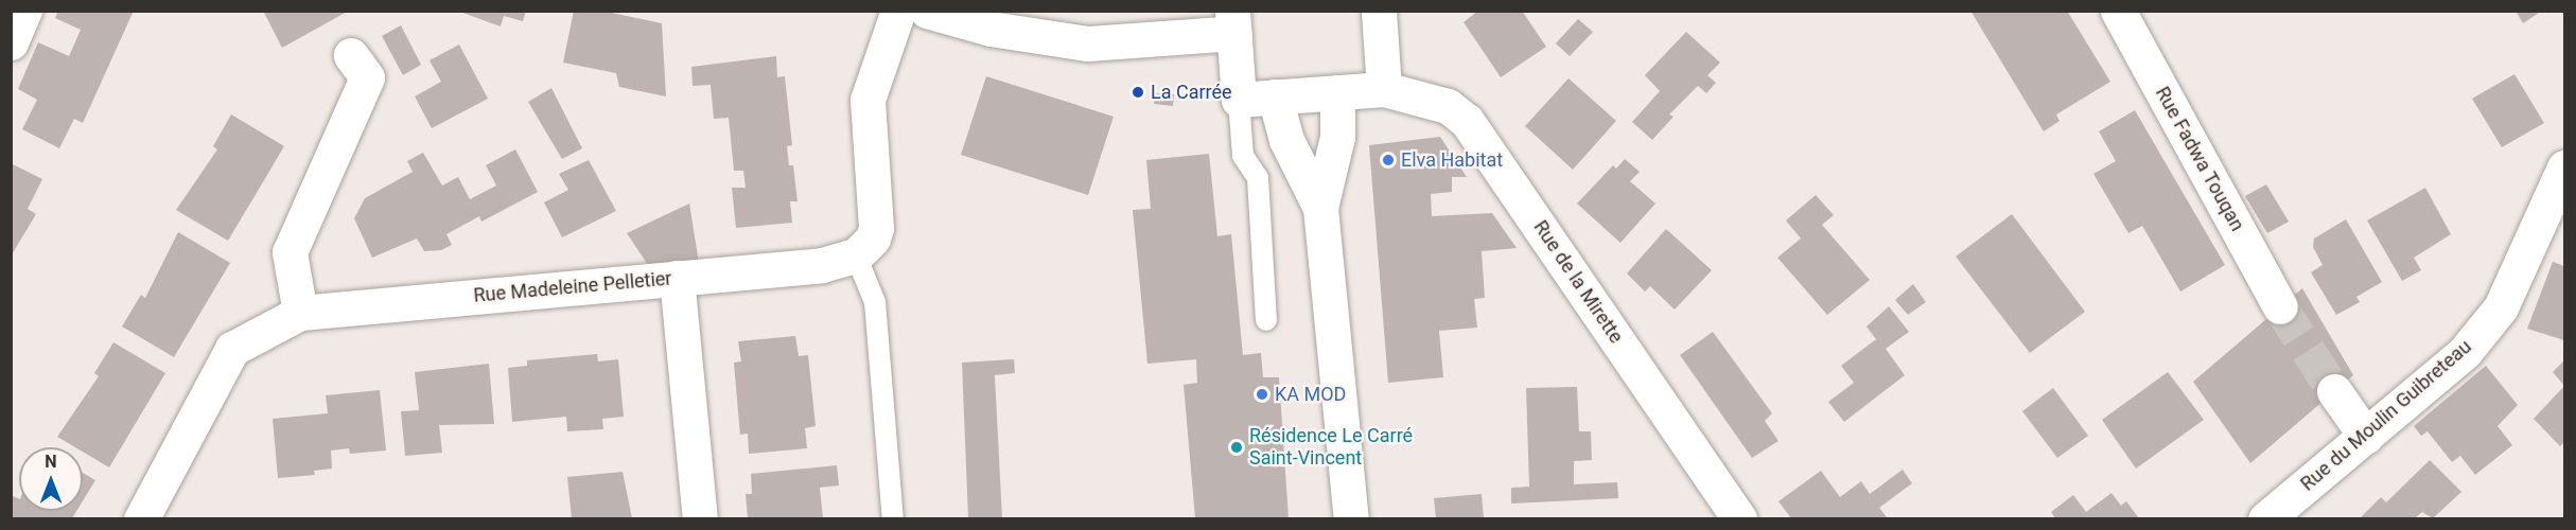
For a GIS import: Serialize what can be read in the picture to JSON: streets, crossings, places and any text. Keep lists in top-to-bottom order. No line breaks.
{"streets":{"street":["Rue Fadwa Touqan","Rue de la Mirette","Rue Madeleine Pelletier","Rue du Moulin Guibreteau"]},"places":["La Carrée","Elva Habitat","KA MOD","Résidence Le Carré Saint-Vincent"],"north":"top"}
